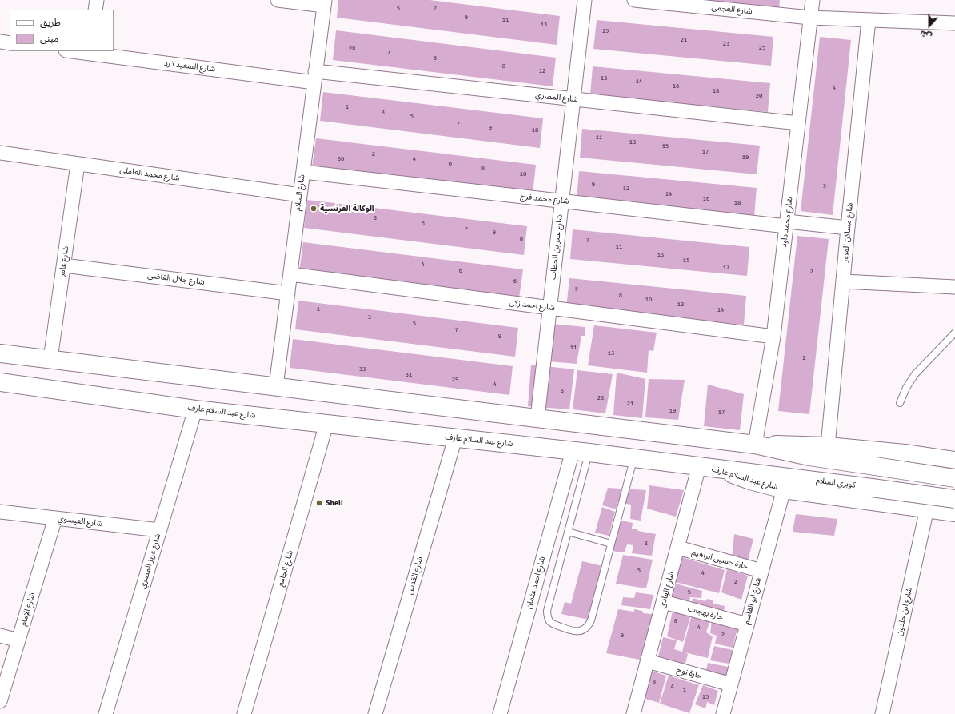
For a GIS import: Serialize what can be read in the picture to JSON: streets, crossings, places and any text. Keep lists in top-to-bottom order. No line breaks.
{"streets":{"main road":["شارع عبد السلام عارف","كوبري السلام"],"street":["شارع العجمى","شارع السعيد ذرد","شارع المصري","شارع محمد العاملى","شارع السلام","شارع محمد فرج","شارع محمد داود","شارع مساكن المرور","شارع عمر بن الخطاب","شارع عامر","شارع جلال القاضي","شارع احمد زكى","شارع العيسوي","حارة حسين ابراهيم","شارع عزيز المصري","شارع الجامع","شارع القدس","شارع احمد عثمان","شارع الهادى","شارع ابو القاسم","شارع الإمام","شارع ابن خلدون","حارة بهجات","حارة نوح"]},"crossings":[["شارع العجمى","شارع محمد داود"],["شارع العجمى","شارع مساكن المرور"],["شارع السعيد ذرد","شارع المصري"],["شارع السعيد ذرد","شارع السلام"],["شارع المصري","شارع السلام"],["شارع المصري","شارع محمد داود"],["شارع المصري","شارع عمر بن الخطاب"],["شارع محمد العاملى","شارع السلام"],["شارع محمد العاملى","شارع عامر"],["شارع السلام","شارع محمد فرج"],["شارع السلام","شارع جلال القاضي"],["شارع السلام","شارع احمد زكى"],["شارع محمد فرج","شارع محمد داود"],["شارع محمد فرج","شارع مساكن المرور"],["شارع محمد فرج","شارع عمر بن الخطاب"],["شارع محمد داود","شارع احمد زكى"],["شارع عمر بن الخطاب","شارع احمد زكى"],["شارع عامر","شارع جلال القاضي"],["شارع عبد السلام عارف","كوبري السلام"],["شارع عبد السلام عارف","شارع عزيز المصري"],["شارع عبد السلام عارف","شارع الجامع"],["شارع عبد السلام عارف","شارع القدس"],["شارع عبد السلام عارف","شارع احمد عثمان"],["شارع عبد السلام عارف","شارع الهادى"],["شارع عبد السلام عارف","شارع ابو القاسم"],["شارع عبد السلام عارف","شارع ابن خلدون"],["شارع العيسوي","شارع عزيز المصري"],["شارع العيسوي","شارع الإمام"],["حارة حسين ابراهيم","شارع الهادى"],["حارة حسين ابراهيم","شارع ابو القاسم"],["شارع الهادى","حارة بهجات"],["شارع الهادى","حارة نوح"],["شارع ابو القاسم","حارة بهجات"],["شارع ابو القاسم","حارة نوح"]],"places":["الوكالة الفرنسية","Shell"],"house_numbers":["5","7","9","11","13","15","21","23","25","28","4","6","8","12","13","14","16","4","18","20","1","3","5","7","9","10","11","13","15","17","2","19","30","4","6","8","10","9","3","12","14","16","18","3","5","7","9","8","7","11","13","15","4","17","6","2","6","5","8","10","12","1","14","3","5","7","9","11","13","1","33","31","29","4","3","23","21","19","17","3","5","4","2","5","8","4","2","9","8","4","1","15"],"legend":["طريق","مبنى"],"north":"bottom"}
